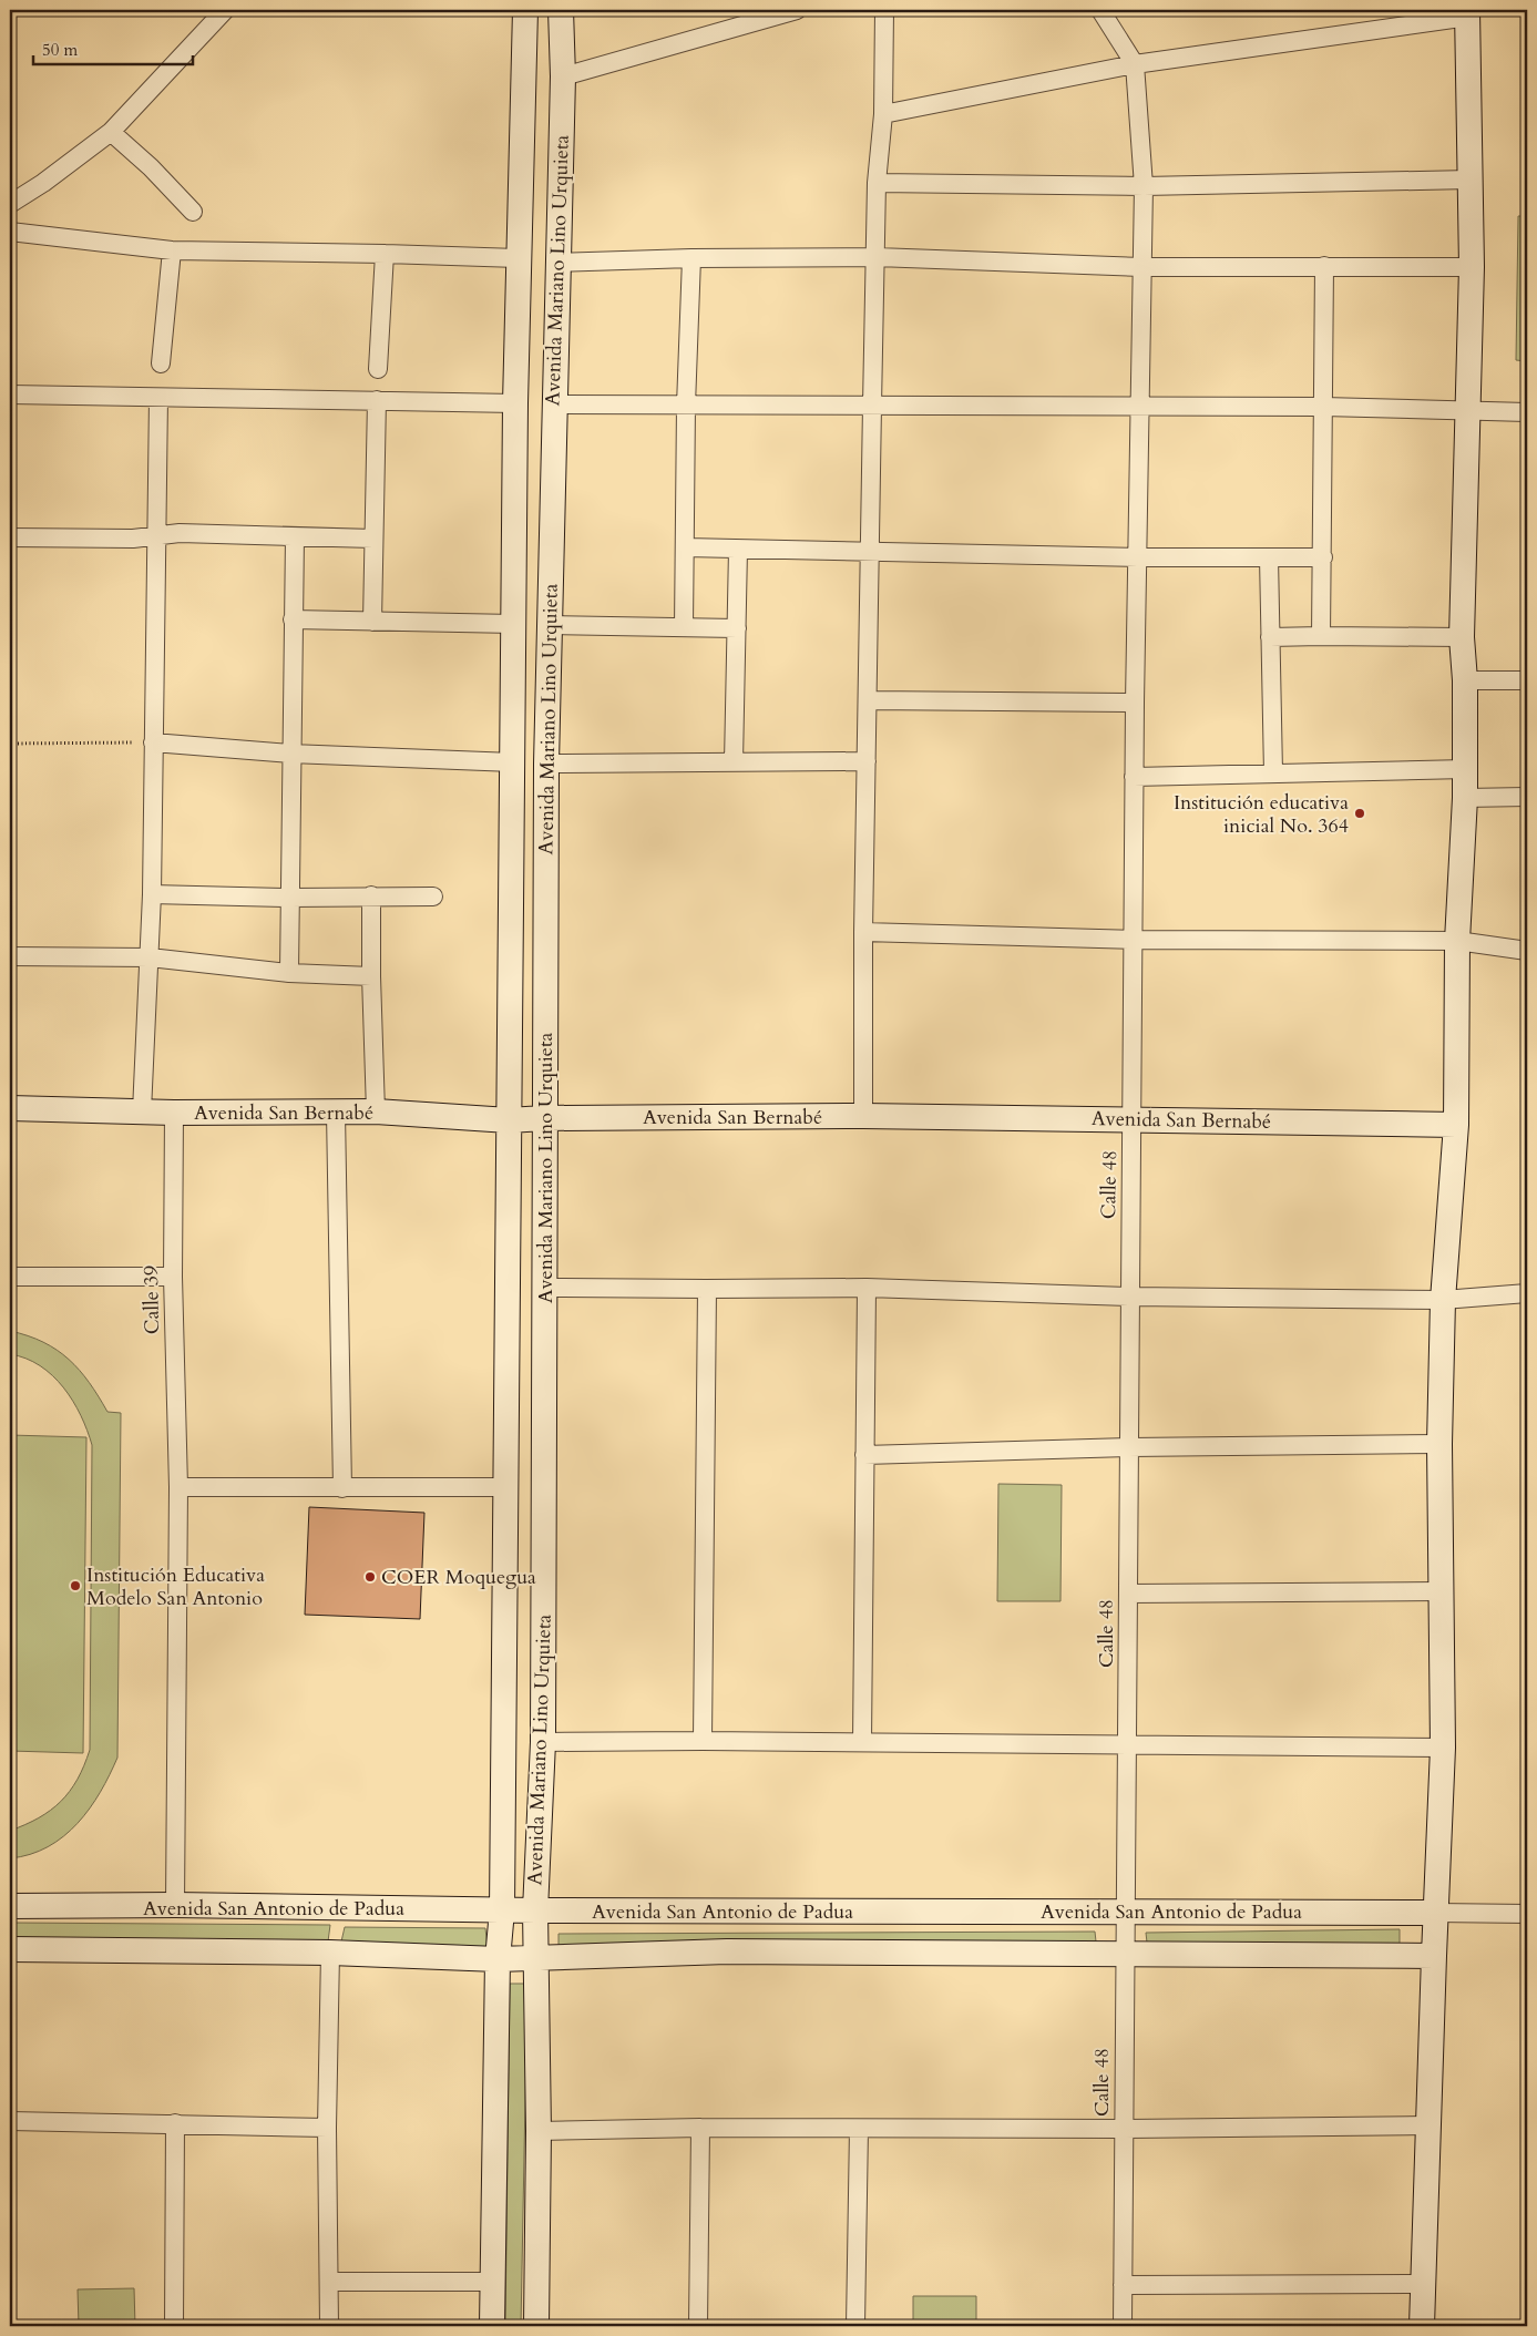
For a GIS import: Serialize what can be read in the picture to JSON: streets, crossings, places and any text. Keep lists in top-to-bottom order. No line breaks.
{"streets":{"street":["Avenida Mariano Lino Urquieta","Avenida San Bernabé","Calle 48","Calle 39","Avenida San Antonio de Padua"]},"crossings":[["Avenida Mariano Lino Urquieta","Avenida San Bernabé"],["Avenida Mariano Lino Urquieta","Avenida San Antonio de Padua"],["Avenida San Bernabé","Calle 48"],["Avenida San Bernabé","Calle 39"],["Calle 48","Avenida San Antonio de Padua"],["Calle 39","Avenida San Antonio de Padua"]],"places":["Institución educativa inicial No. 364","COER Moquegua","Institución Educativa Modelo San Antonio"],"scale_bar":"50 m"}
